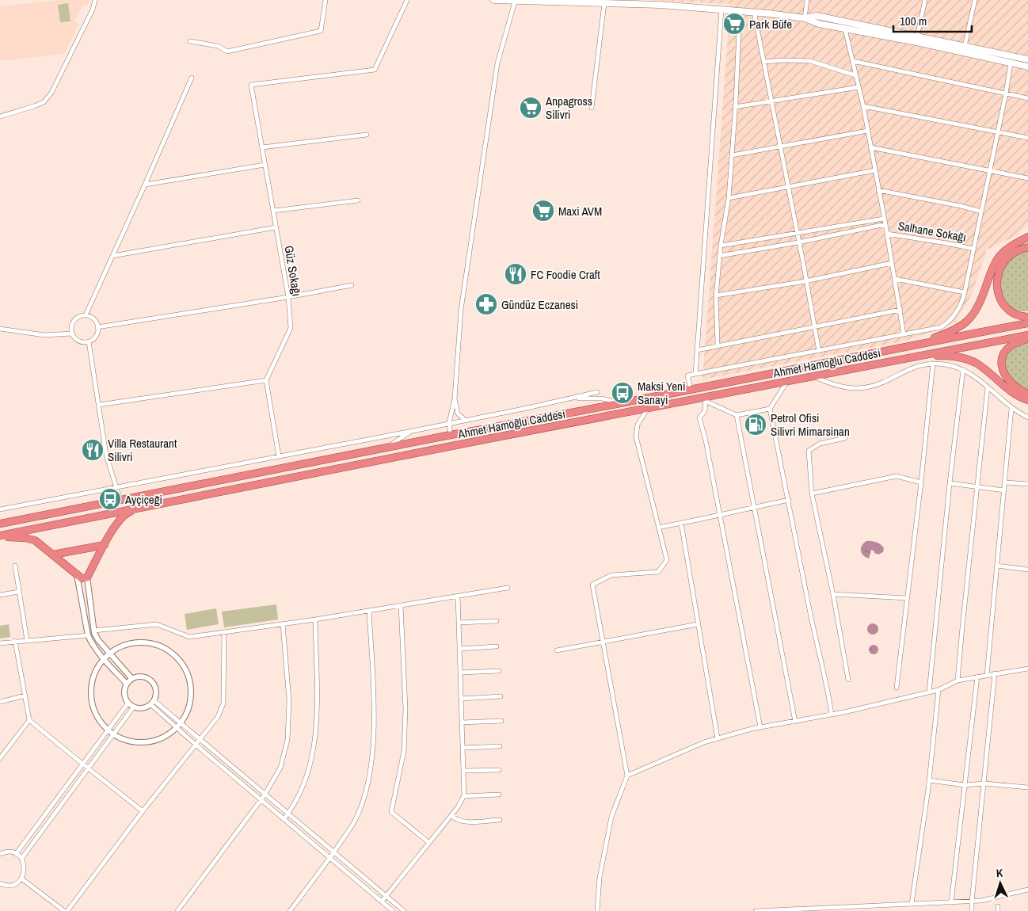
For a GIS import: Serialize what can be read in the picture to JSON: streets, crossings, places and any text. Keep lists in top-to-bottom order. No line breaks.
{"streets":{"highway":["Ahmet Hamoğlu Caddesi"],"street":["Salhane Sokağı","Güz Sokağı"]},"places":{"supermarket":["Park Büfe","Anpagross Silivri","Maxi AVM"],"restaurant":["FC Foodie Craft","Villa Restaurant Silivri"],"pharmacy":["Gündüz Eczanesi"],"bus stop":["Maksi Yeni Sanayi","Ayçiçeği"],"fuel station":["Petrol Ofisi Silivri Mimarsinan"]},"scale_bar":"100 m","north":"top"}
